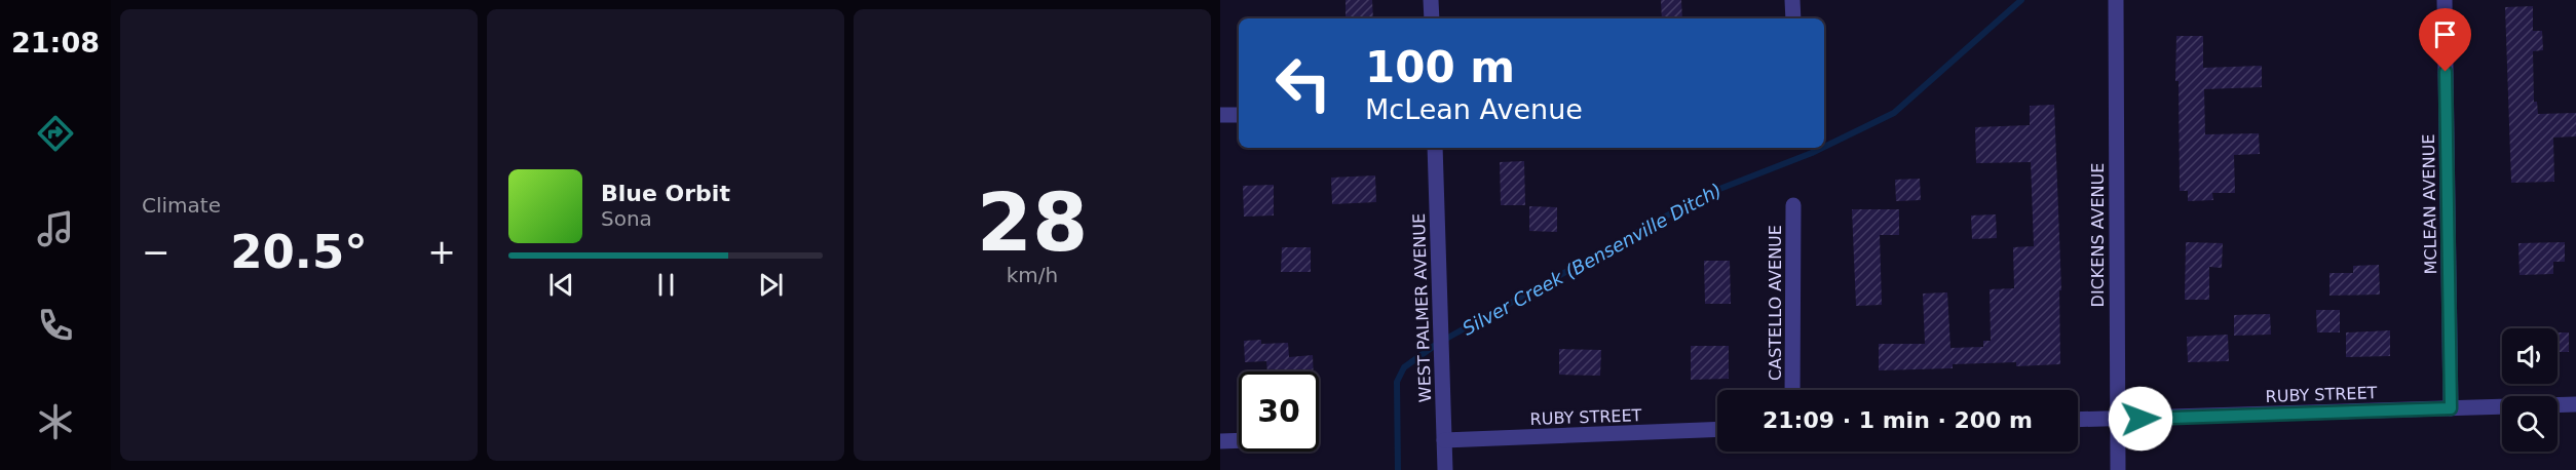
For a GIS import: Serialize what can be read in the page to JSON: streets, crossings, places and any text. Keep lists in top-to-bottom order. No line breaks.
{"streets":{"street":["MCLEAN AVENUE","DICKENS AVENUE","CASTELLO AVENUE","WEST PALMER AVENUE","RUBY STREET"]},"crossings":[["MCLEAN AVENUE","RUBY STREET"],["DICKENS AVENUE","RUBY STREET"],["WEST PALMER AVENUE","RUBY STREET"]],"water":["Silver Creek (Bensenville Ditch)"],"page":{"tabs":"21:08","tile":["Climate",["28","km/h"]],"turn":["100 m","McLean Avenue"],"song":["Blue Orbit","Sona"],"heat":["−","20.5°","+"],"limit":"30","trip":"21:09 · 1 min · 200 m"}}
